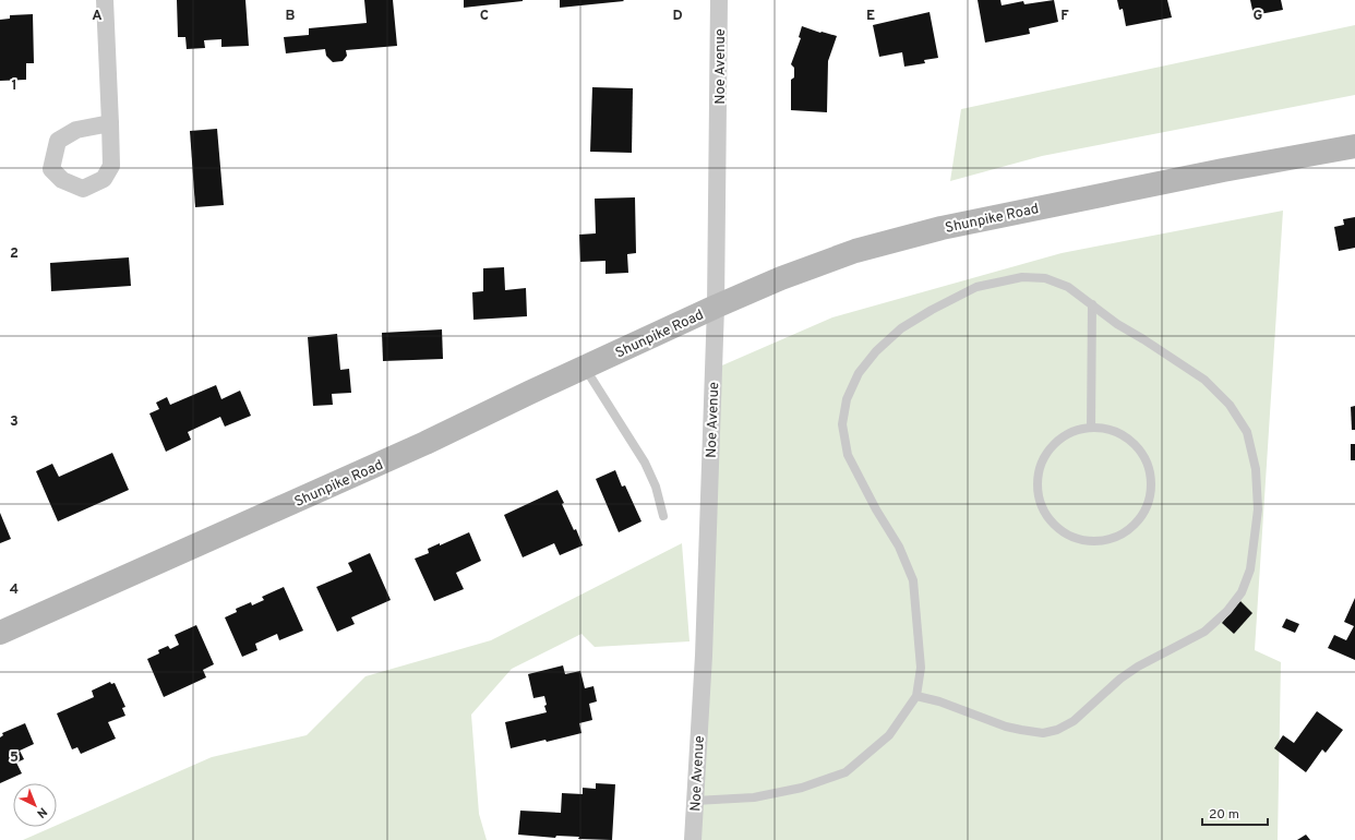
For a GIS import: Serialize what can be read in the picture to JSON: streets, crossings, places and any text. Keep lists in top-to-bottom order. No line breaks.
{"streets":{"main road":["Shunpike Road"],"street":["Noe Avenue"]},"crossings":[["Noe Avenue","Shunpike Road"]],"scale_bar":"20 m","north":"bottom right","grid":{"columns":["A","B","C","D","E","F","G"],"rows":["1","2","3","4","5"]}}
